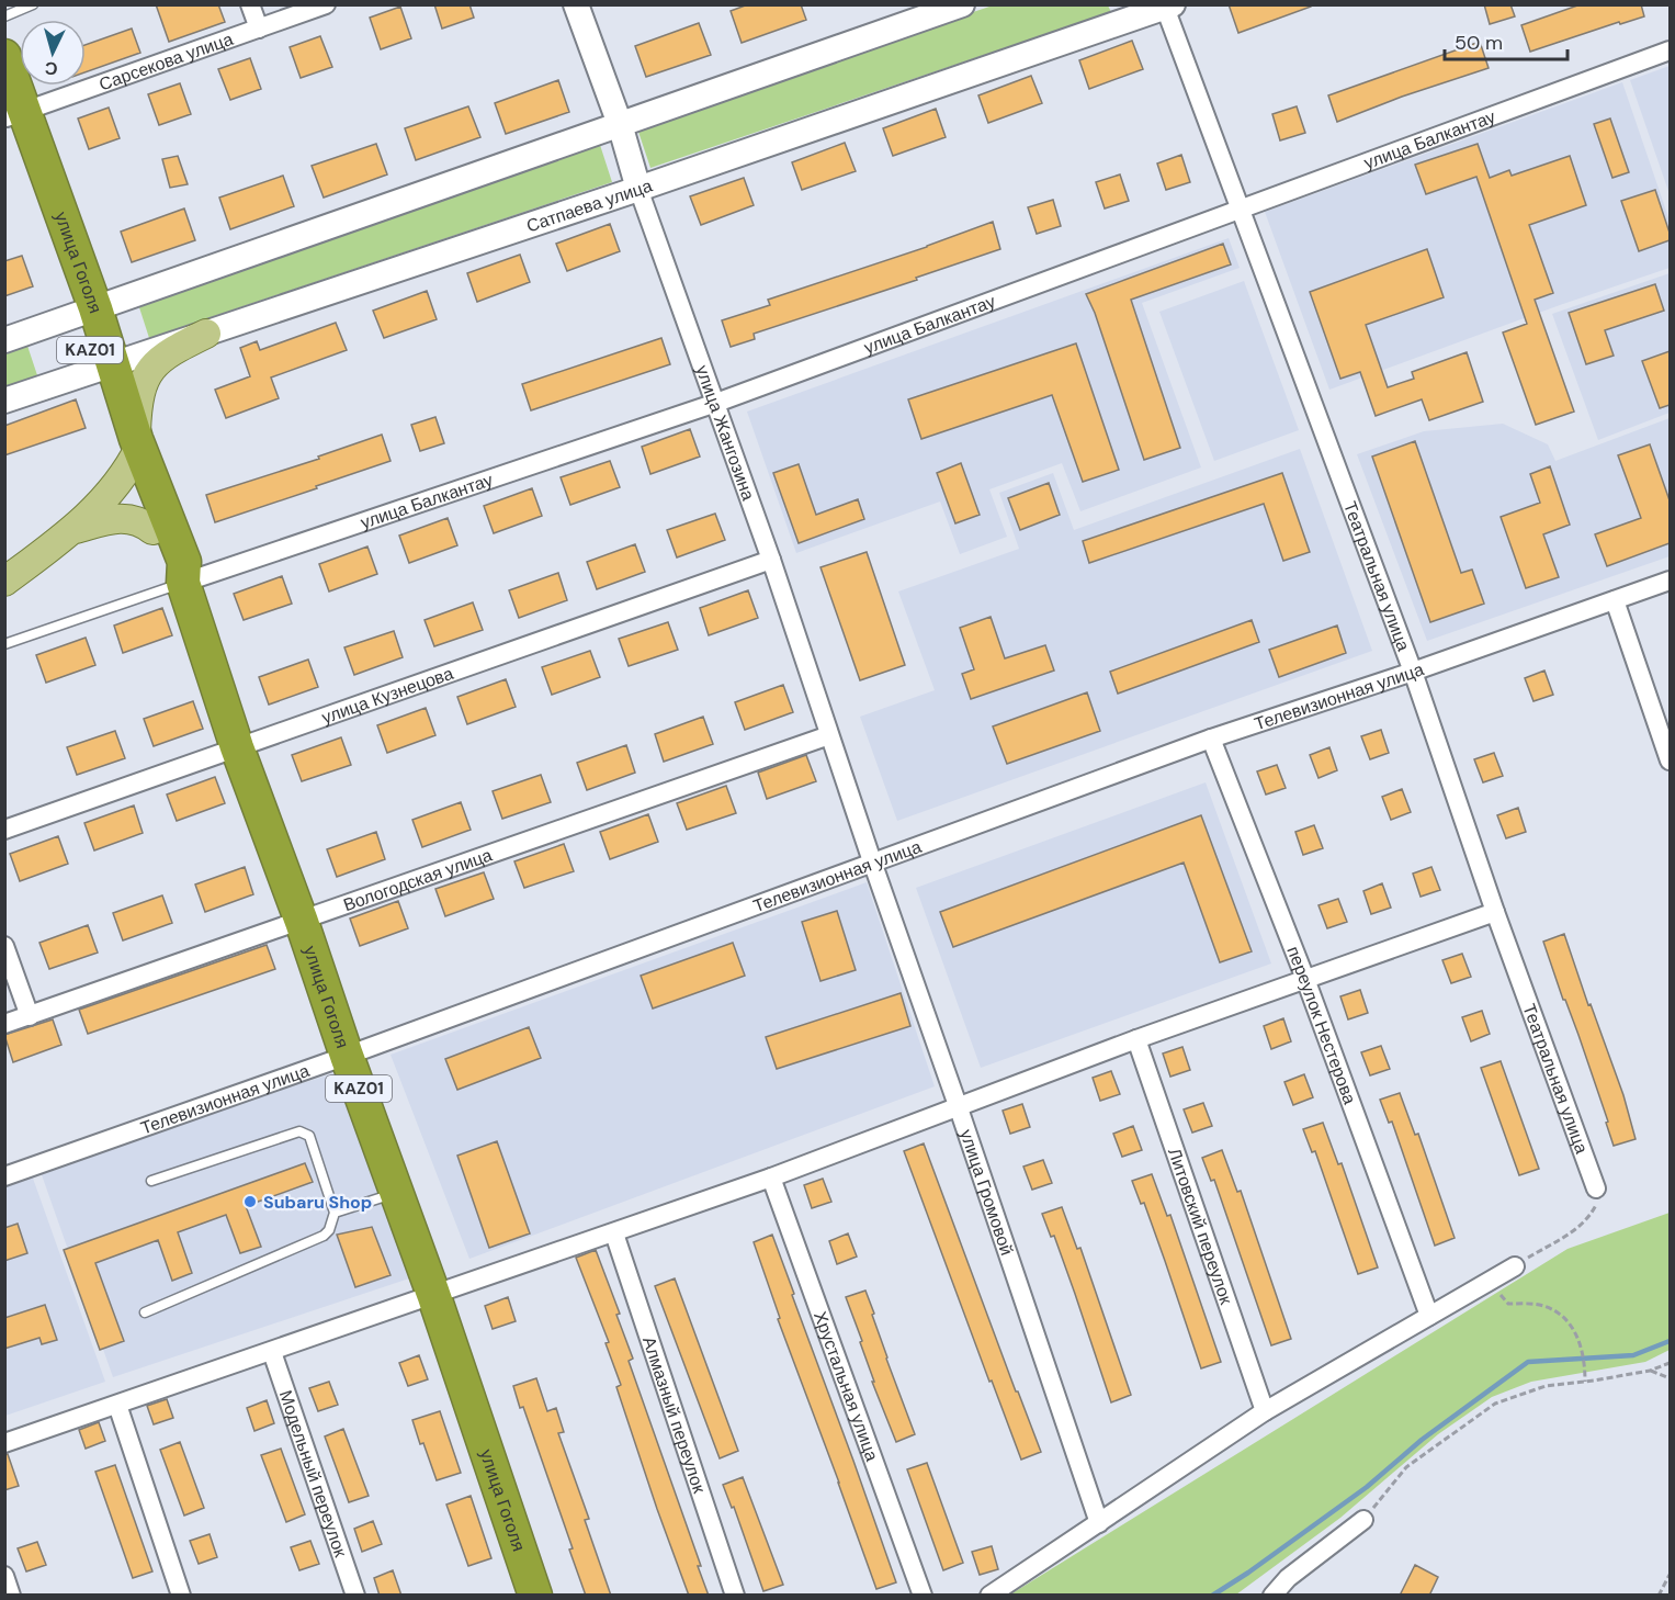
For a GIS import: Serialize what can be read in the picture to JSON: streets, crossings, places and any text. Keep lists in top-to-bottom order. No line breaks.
{"streets":{"highway":["улица Гоголя","KАZ01"],"main road":["Сатпаева улица","улица Жангозина"],"street":["Сарсекова улица","улица Балкантау","Театральная улица","улица Кузнецова","Телевизионная улица","Вологодская улица","переулок Нестерова","улица Громовой","Литовский переулок","Хрустальная улица","Алмазный переулок","Модельный переулок"]},"crossings":[["Сарсекова улица","улица Гоголя"],["улица Балкантау","улица Гоголя"],["улица Балкантау","улица Жангозина"],["улица Балкантау","Театральная улица"],["Сатпаева улица","улица Гоголя"],["Сатпаева улица","улица Жангозина"],["Сатпаева улица","Театральная улица"],["улица Гоголя","улица Кузнецова"],["улица Гоголя","Телевизионная улица"],["улица Гоголя","Вологодская улица"],["улица Жангозина","улица Кузнецова"],["улица Жангозина","Телевизионная улица"],["улица Жангозина","Вологодская улица"],["улица Жангозина","улица Громовой"],["Театральная улица","Телевизионная улица"],["Телевизионная улица","переулок Нестерова"],["Телевизионная улица","улица Громовой"]],"places":["Subaru Shop"],"scale_bar":"50 m","north":"bottom"}
